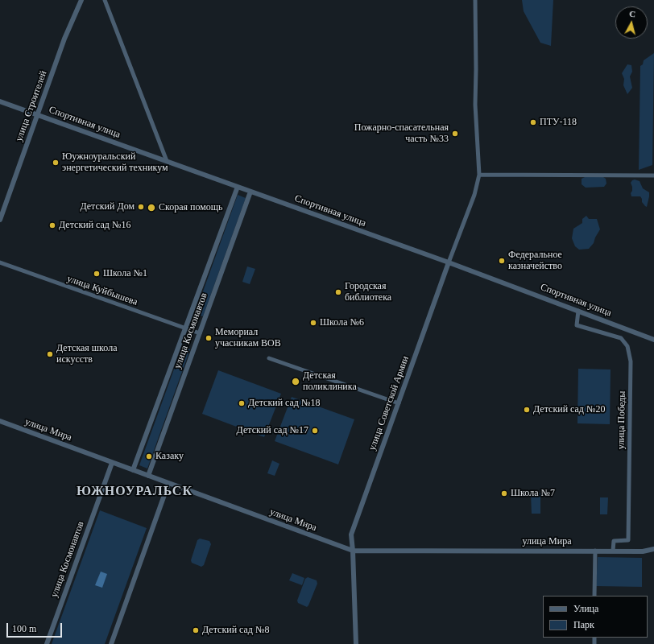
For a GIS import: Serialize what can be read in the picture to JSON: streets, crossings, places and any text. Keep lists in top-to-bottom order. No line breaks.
{"streets":{"street":["улица Строителей","Спортивная улица","улица Куйбышева","улица Космонавтов","улица Советской Армии","улица Победы","улица Мира"]},"crossings":[["улица Строителей","Спортивная улица"],["Спортивная улица","улица Космонавтов"],["Спортивная улица","улица Советской Армии"],["Спортивная улица","улица Победы"],["улица Куйбышева","улица Космонавтов"],["улица Космонавтов","улица Мира"],["улица Советской Армии","улица Мира"],["улица Победы","улица Мира"]],"districts":["ЮЖНОУРАЛЬСК"],"places":["ПТУ-118","Пожарно-спасательная часть №33","Юужноуральский энергетический техникум","Детский Дом","Скорая помощь","Детский сад №16","Федеральное казначейство","Школа №1","Городская библиотека","Школа №6","Мемориал учасникам ВОВ","Детская школа искусств","Детская поликлиника","Детский сад №18","Детский сад №20","Детский сад №17","Казаку","Школа №7","Детский сад №8"],"legend":["Улица","Парк"],"scale_bar":"100 m","north":"top"}
